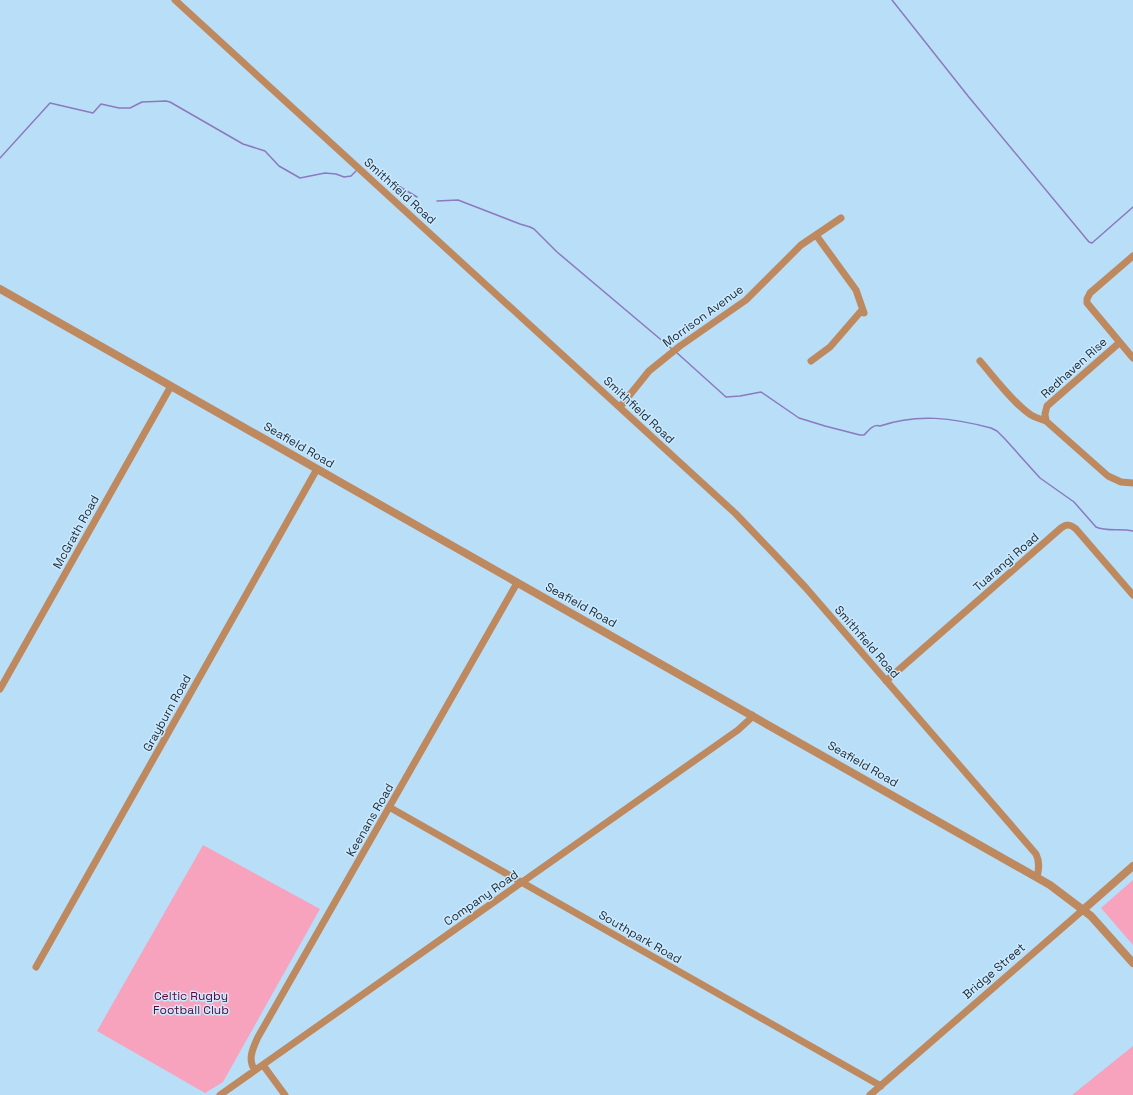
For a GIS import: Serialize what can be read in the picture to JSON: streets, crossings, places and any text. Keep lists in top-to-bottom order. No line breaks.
{"streets":{"street":["Smithfield Road","Morrison Avenue","Redhaven Rise","Seafield Road","McGrath Road","Tuarangi Road","Grayburn Road","Keenans Road","Company Road","Southpark Road","Bridge Street"]},"crossings":[["Smithfield Road","Morrison Avenue"],["Smithfield Road","Seafield Road"],["Smithfield Road","Tuarangi Road"],["Seafield Road","McGrath Road"],["Seafield Road","Grayburn Road"],["Seafield Road","Keenans Road"],["Seafield Road","Company Road"],["Seafield Road","Bridge Street"],["Keenans Road","Company Road"],["Keenans Road","Southpark Road"],["Company Road","Southpark Road"],["Southpark Road","Bridge Street"]],"parks":["Celtic Rugby Football Club"]}
